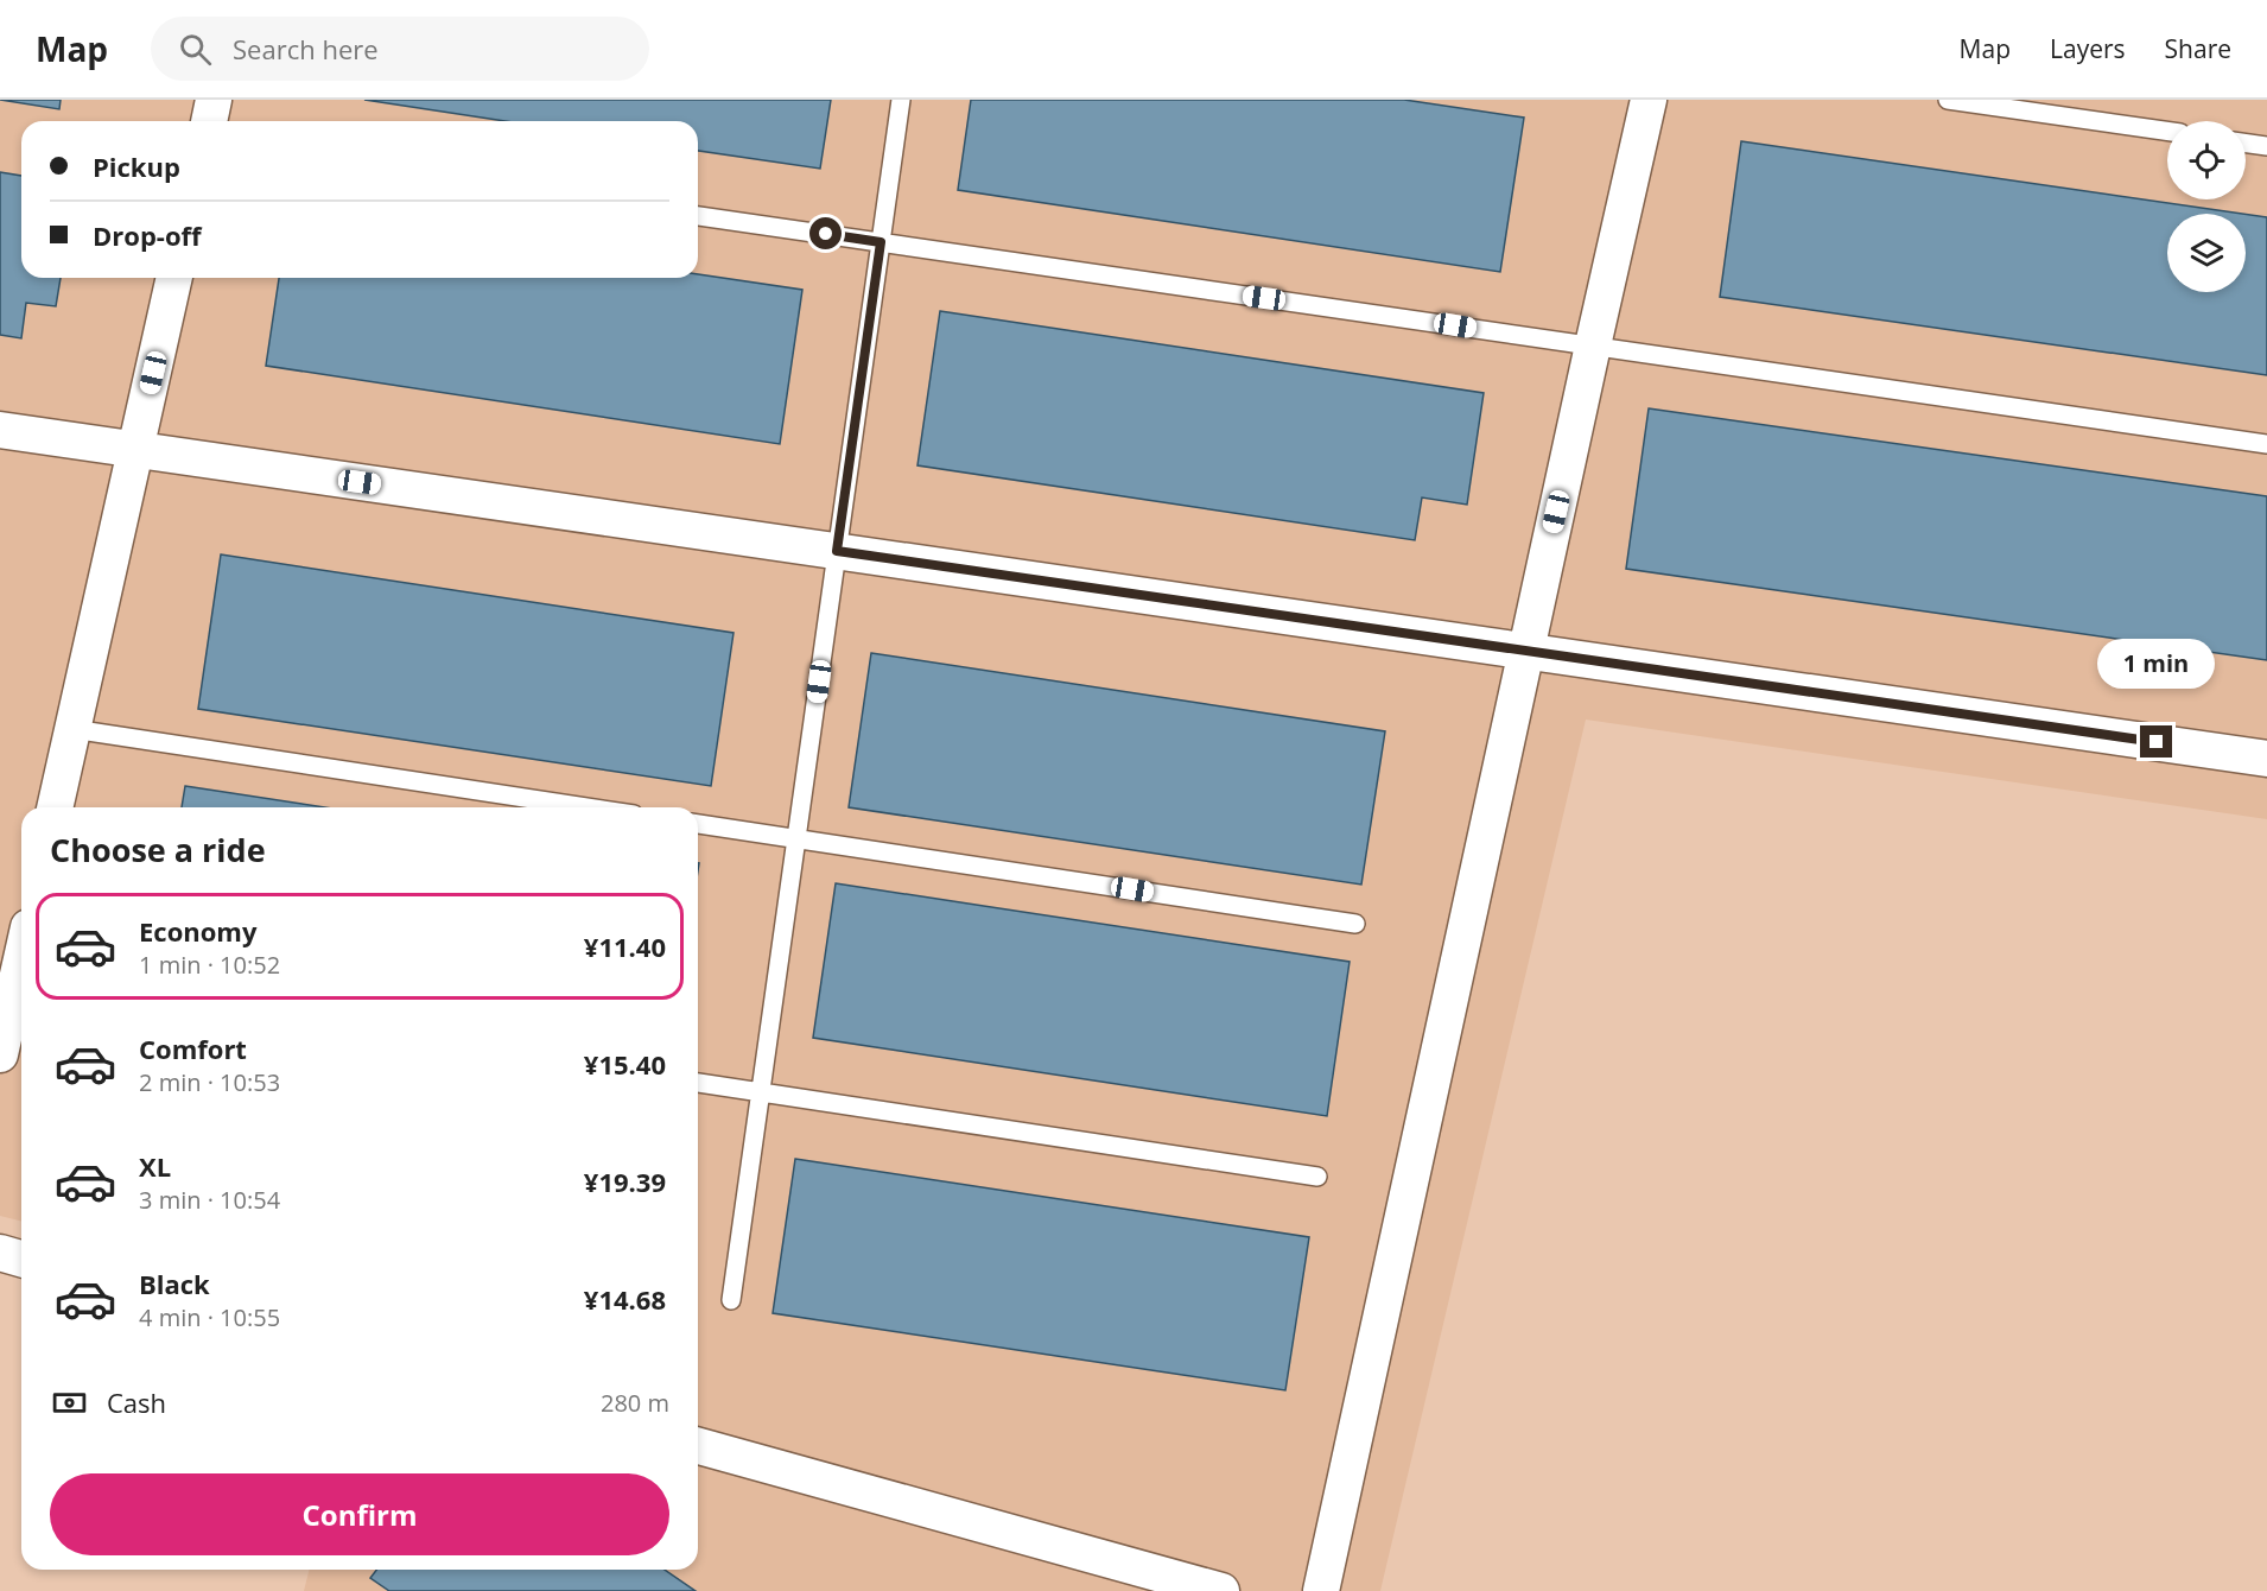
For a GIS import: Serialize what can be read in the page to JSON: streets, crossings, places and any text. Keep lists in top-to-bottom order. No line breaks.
{"page":{"header":"Map","search":"Search here","nav":["Map","Layers","Share"],"banner":["Pickup","Drop-off"],"bubble":"1 min","heading":"Choose a ride","list":[{"name":"Economy","note":"1 min · 10:52","value":"¥11.40"},{"name":"Comfort","note":"2 min · 10:53","value":"¥15.40"},{"name":"XL","note":"3 min · 10:54","value":"¥19.39"},{"name":"Black","note":"4 min · 10:55","value":"¥14.68"}],"pay":["Cash","280 m"],"buttons":"Confirm"}}
